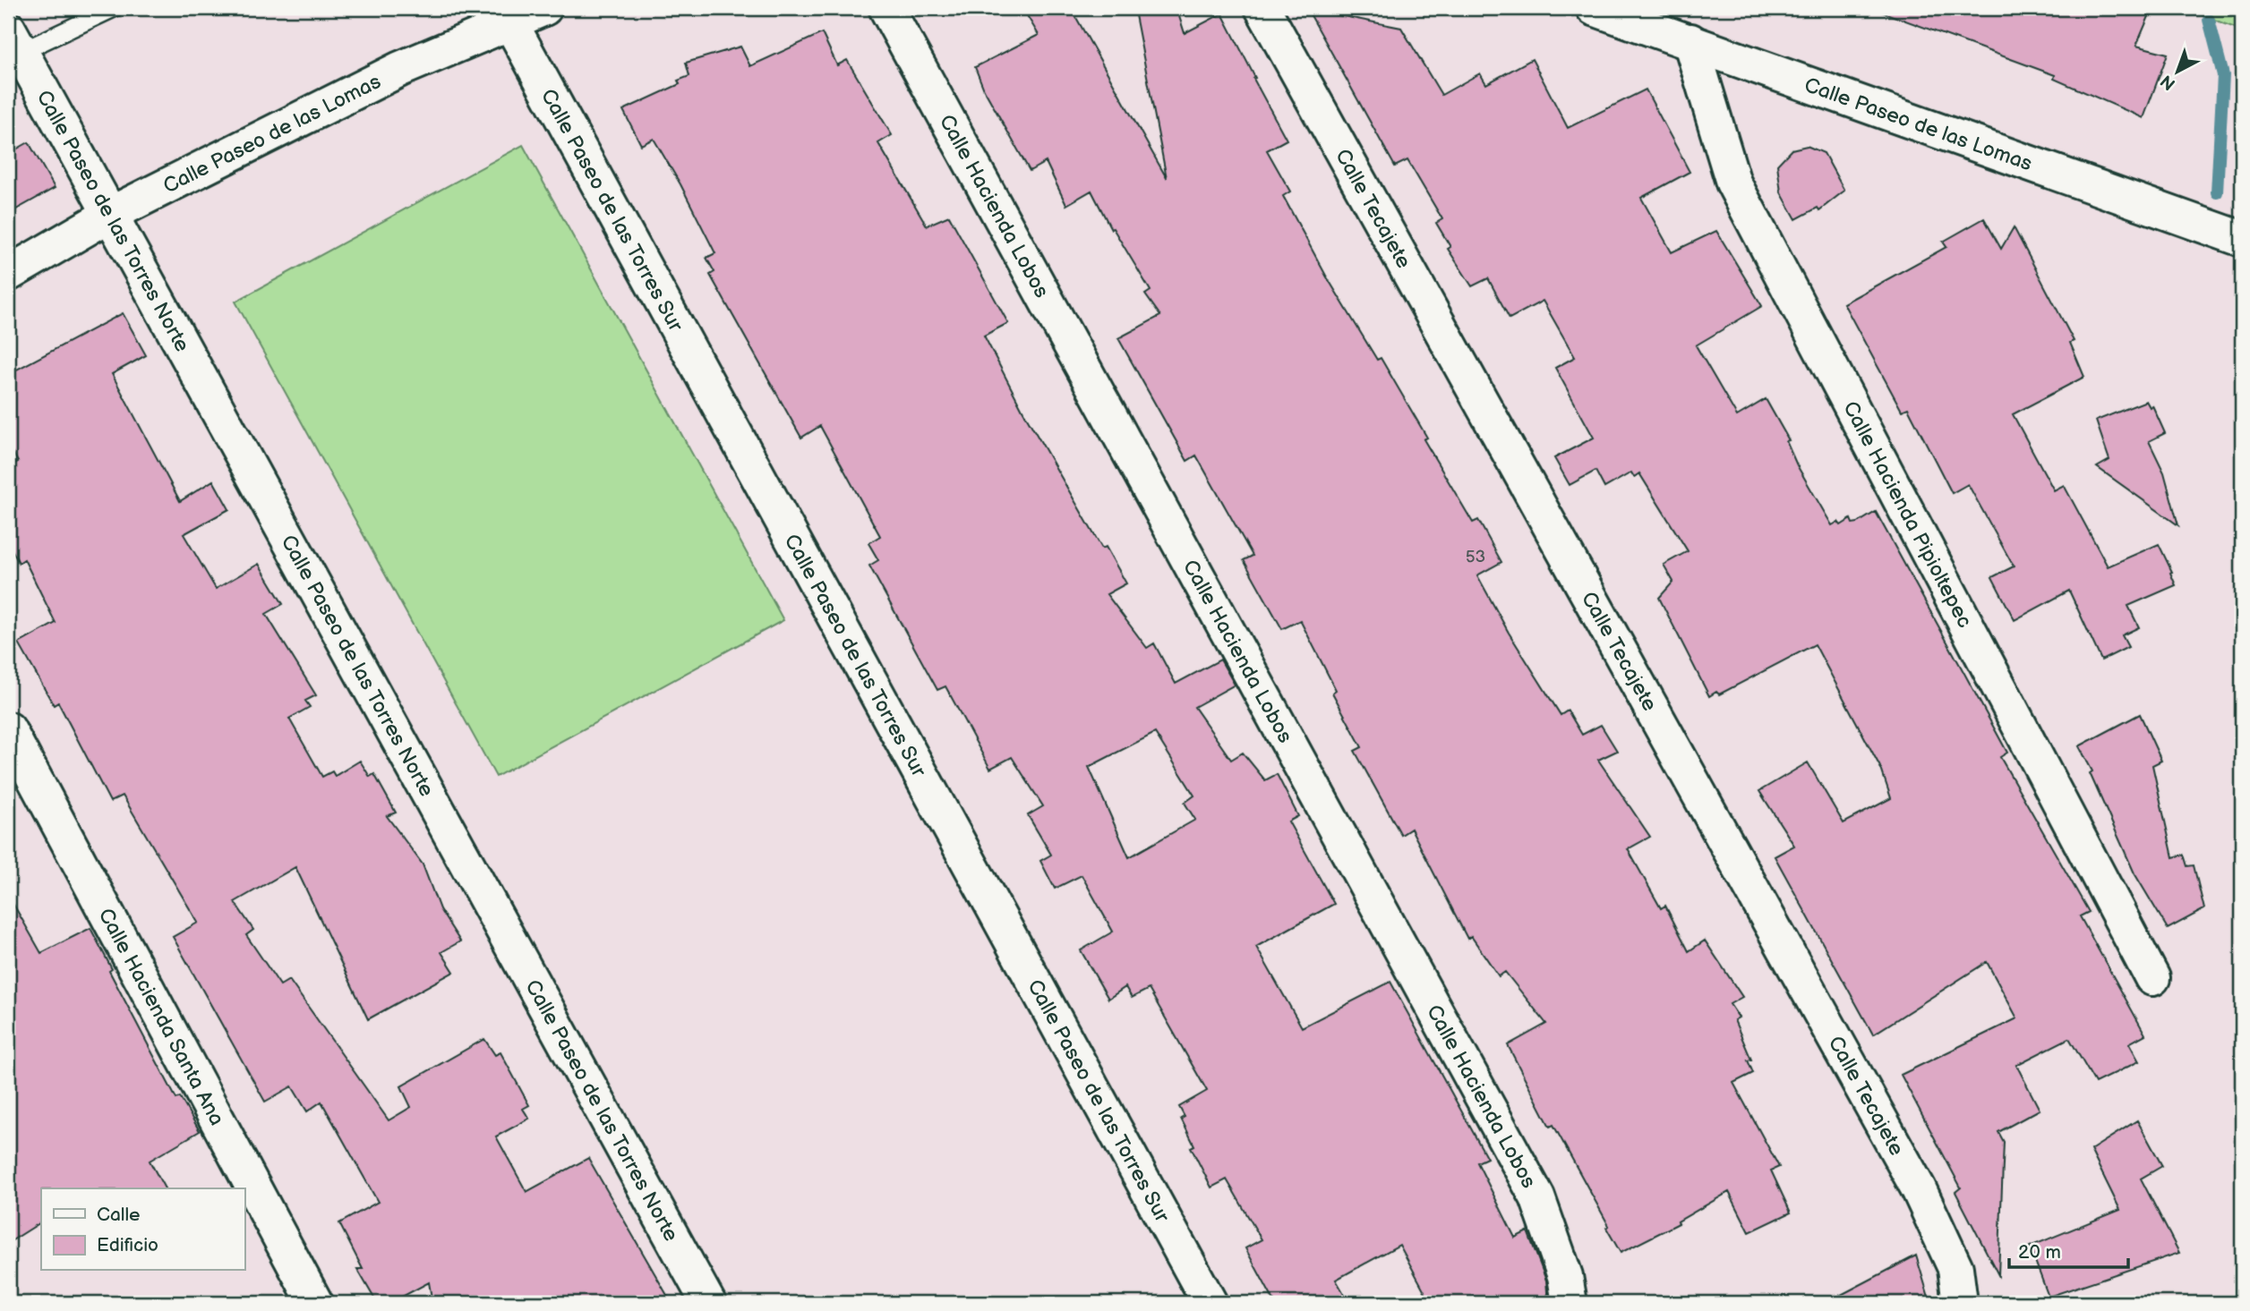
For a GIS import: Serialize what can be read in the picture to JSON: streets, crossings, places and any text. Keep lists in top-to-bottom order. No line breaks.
{"streets":{"street":["Calle Paseo de las Lomas","Calle Hacienda Lobos","Calle Tecajete","Calle Paseo de las Torres Sur","Calle Paseo de las Torres Norte","Calle Hacienda Pipioltepec","Calle Hacienda Santa Ana"]},"crossings":[["Calle Paseo de las Lomas","Calle Paseo de las Torres Sur"],["Calle Paseo de las Lomas","Calle Paseo de las Torres Norte"],["Calle Paseo de las Lomas","Calle Hacienda Pipioltepec"]],"house_numbers":["53"],"legend":["Calle","Edificio"],"scale_bar":"20 m","north":"bottom left"}
